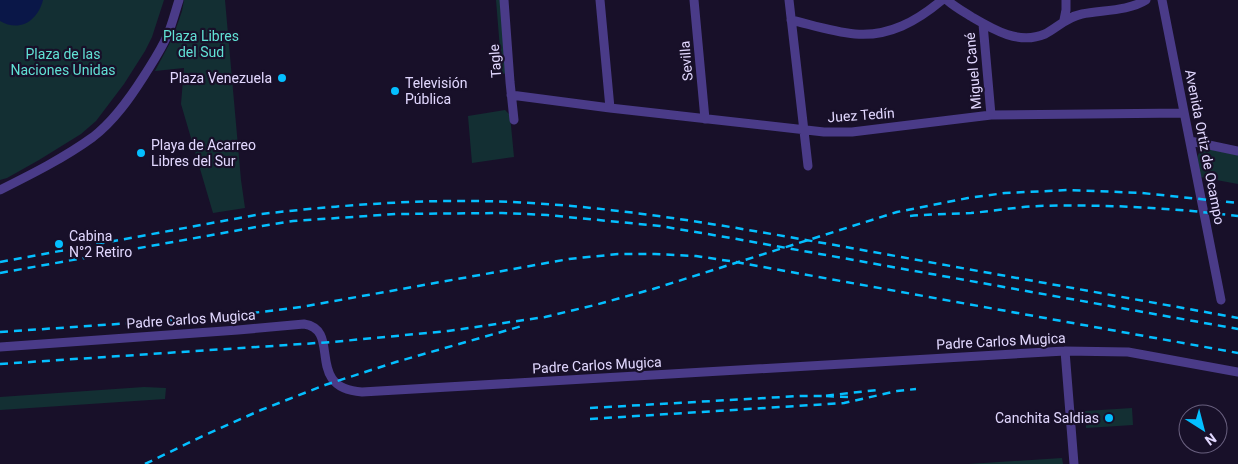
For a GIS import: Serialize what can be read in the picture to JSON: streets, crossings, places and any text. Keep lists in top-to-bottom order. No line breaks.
{"streets":{"street":["Tagle","Sevilla","Miguel Cané","Juez Tedín","Avenida Ortiz de Ocampo","Padre Carlos Mugica"]},"crossings":[["Tagle","Juez Tedín"],["Sevilla","Juez Tedín"],["Miguel Cané","Juez Tedín"],["Juez Tedín","Avenida Ortiz de Ocampo"]],"parks":["Plaza Libres del Sud","Plaza de las Naciones Unidas"],"places":["Plaza Venezuela","Televisión Pública","Playa de Acarreo Libres del Sur","Cabina N°2 Retiro","Canchita Saldias"],"north":"bottom right"}
